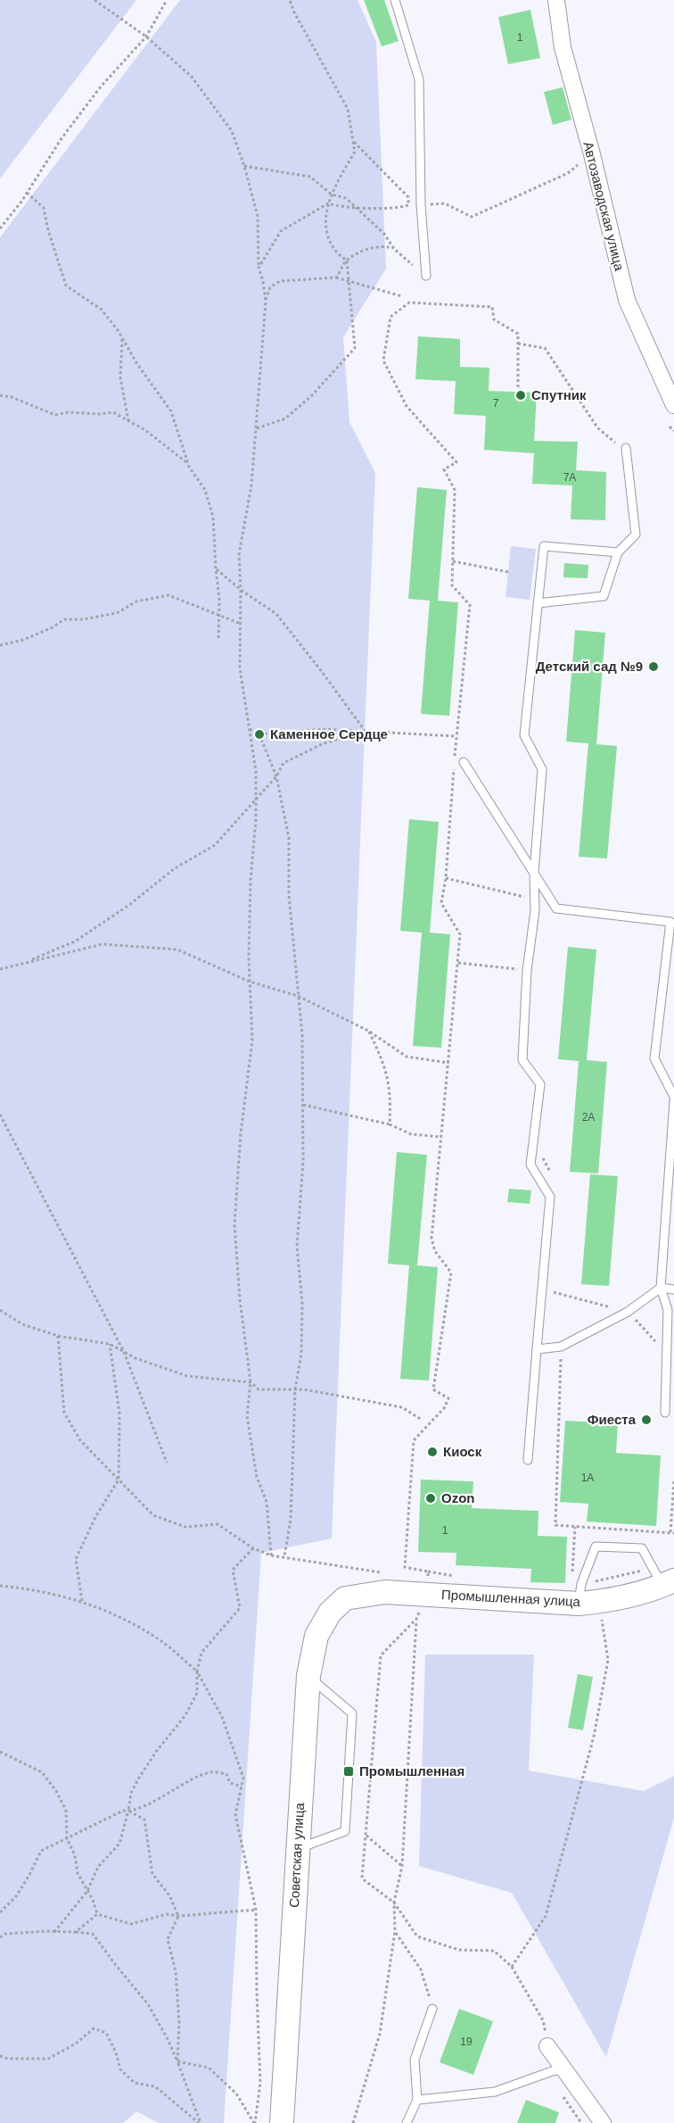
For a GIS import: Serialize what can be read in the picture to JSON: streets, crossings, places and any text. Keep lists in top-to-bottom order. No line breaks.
{"streets":{"street":["Автозаводская улица","Промышленная улица","Советская улица"]},"crossings":[["Промышленная улица","Советская улица"]],"places":{"other":["Спутник","Детский сад №9","Каменное Сердце","Фиеста","Киоск","Ozon"],"transit":["Промышленная"]},"house_numbers":["1","7","7А","2А","1А","1","19"]}
